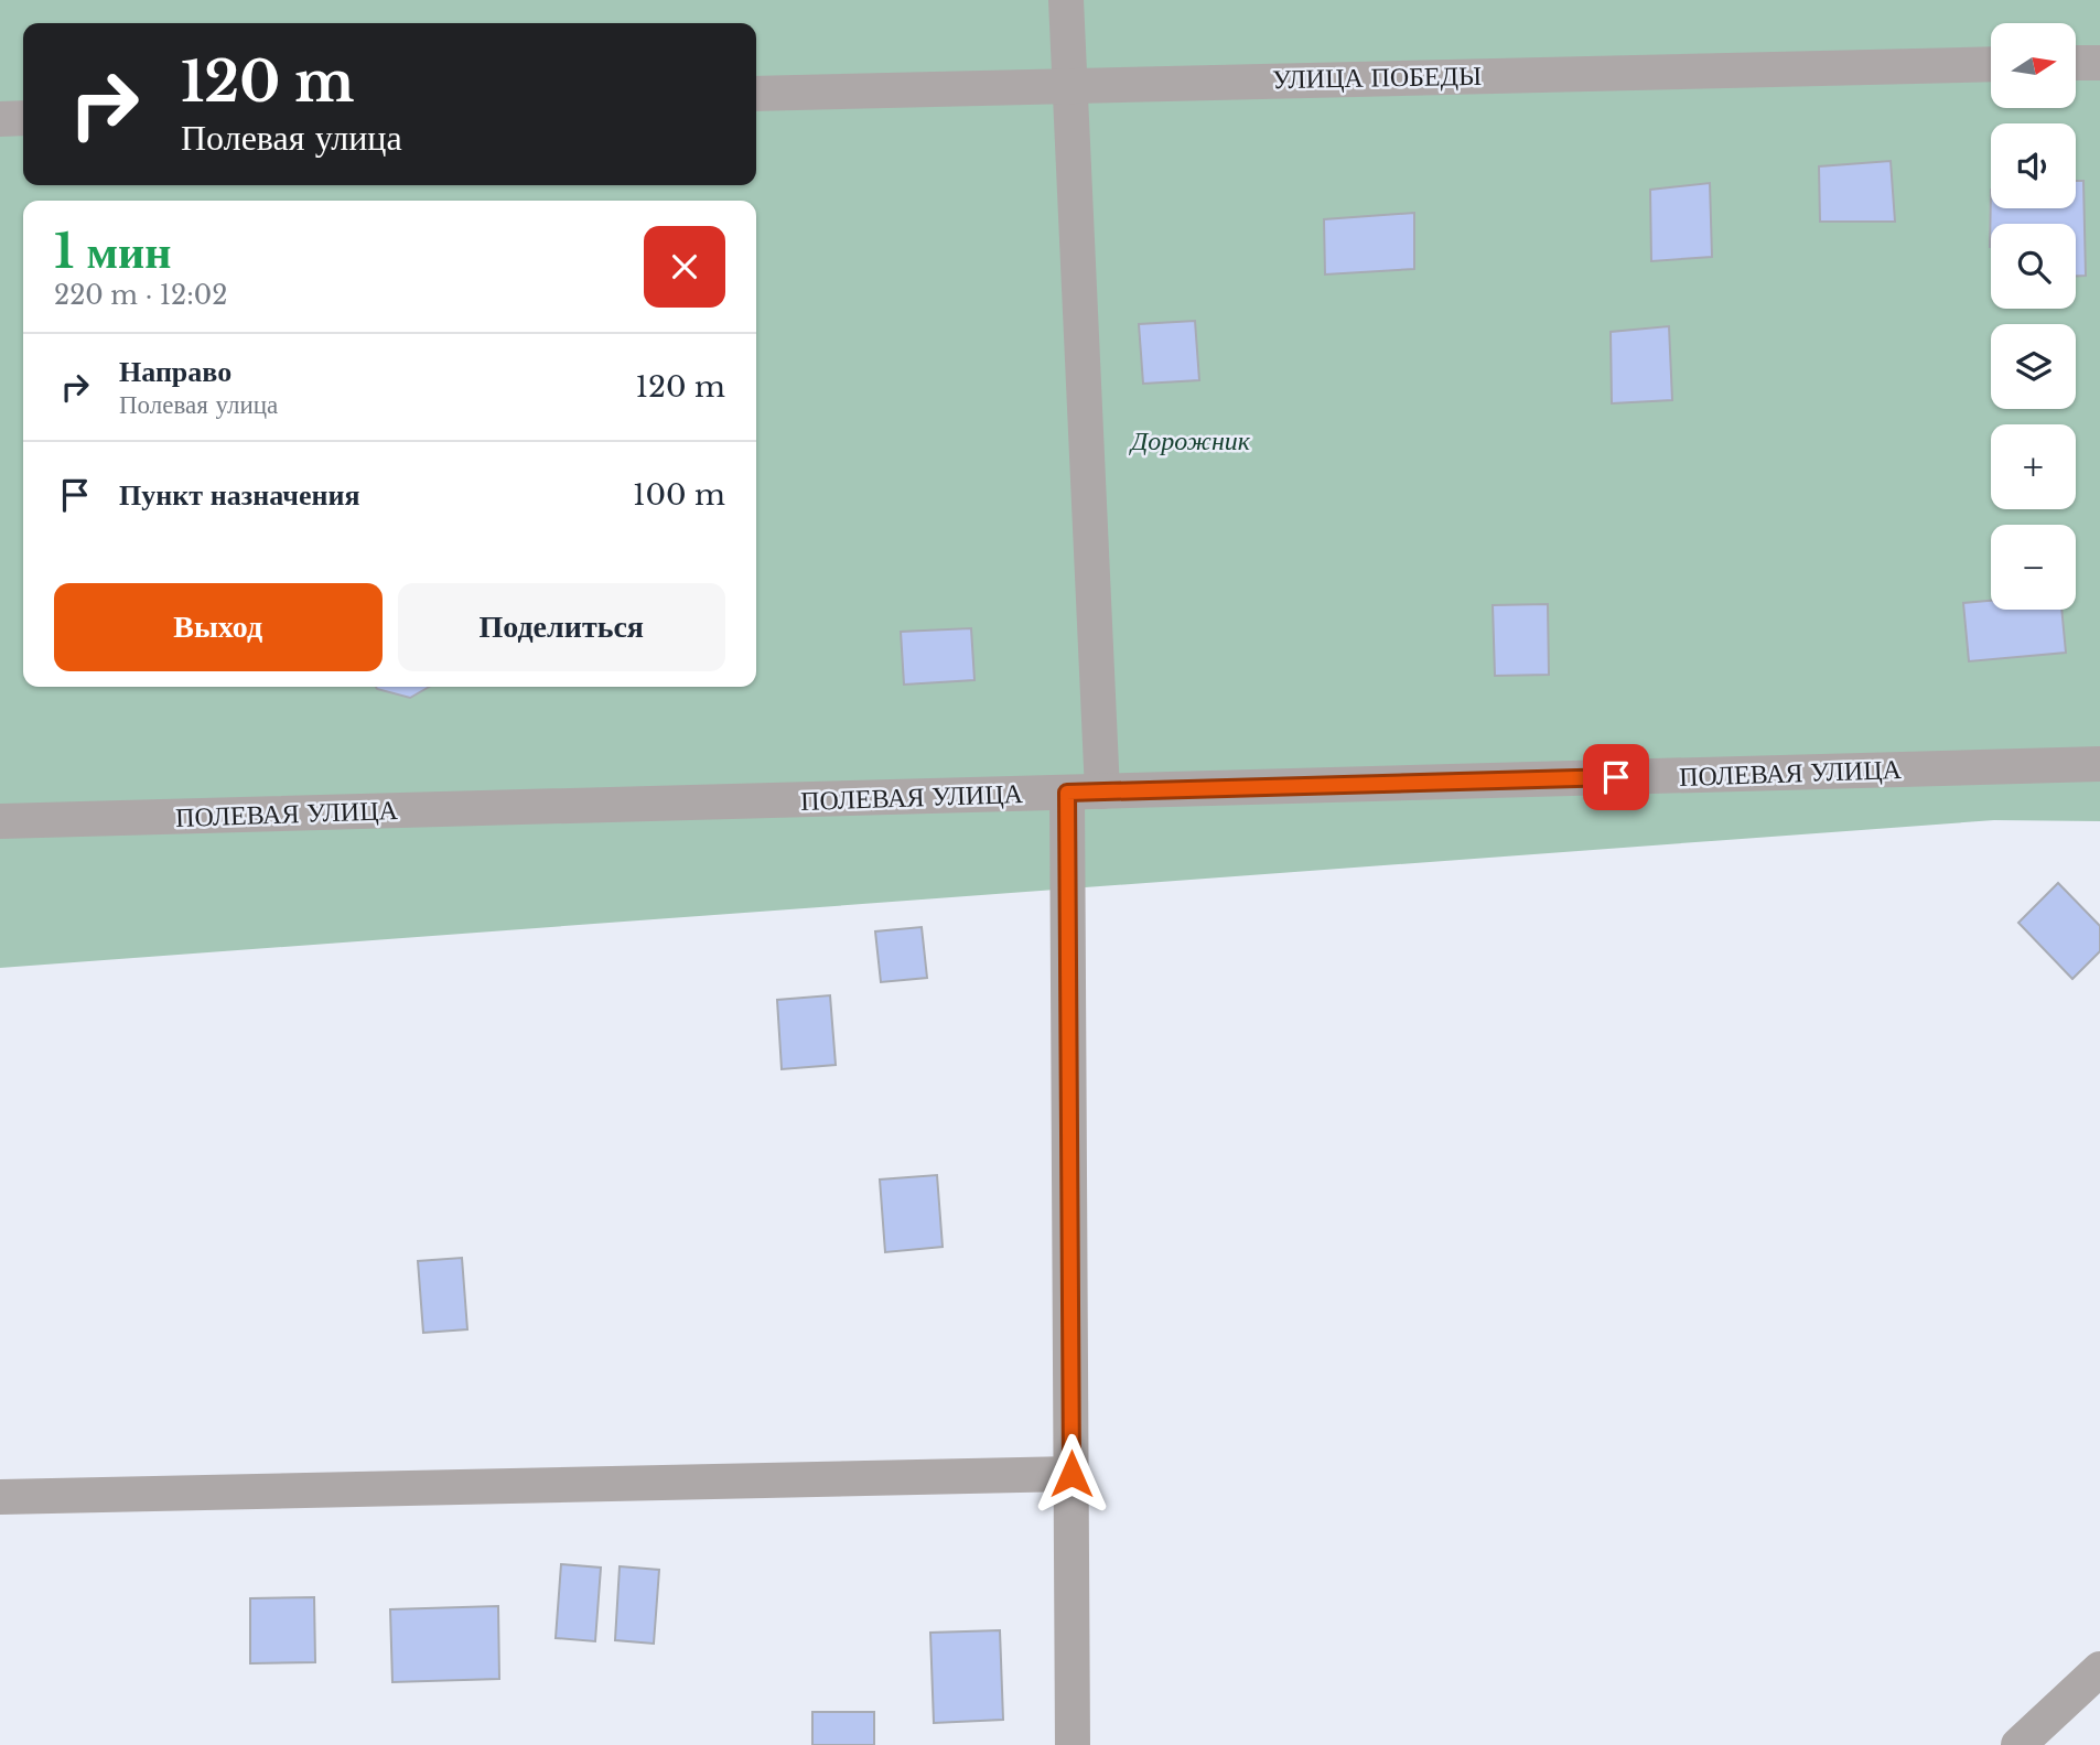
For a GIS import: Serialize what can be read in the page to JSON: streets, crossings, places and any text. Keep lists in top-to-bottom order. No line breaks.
{"streets":{"street":["УЛИЦА ПОБЕДЫ","ПОЛЕВАЯ УЛИЦА"]},"parks":["Дорожник"],"north":"right","page":{"map_buttons":["+","−"],"turn":["120 m","Полевая улица"],"heading":["1 мин","220 m · 12:02"],"list":[{"name":"Направо","note":"Полевая улица","value":"120 m"},{"name":"Пункт назначения","value":"100 m"}],"buttons":["Выход","Поделиться"]}}
